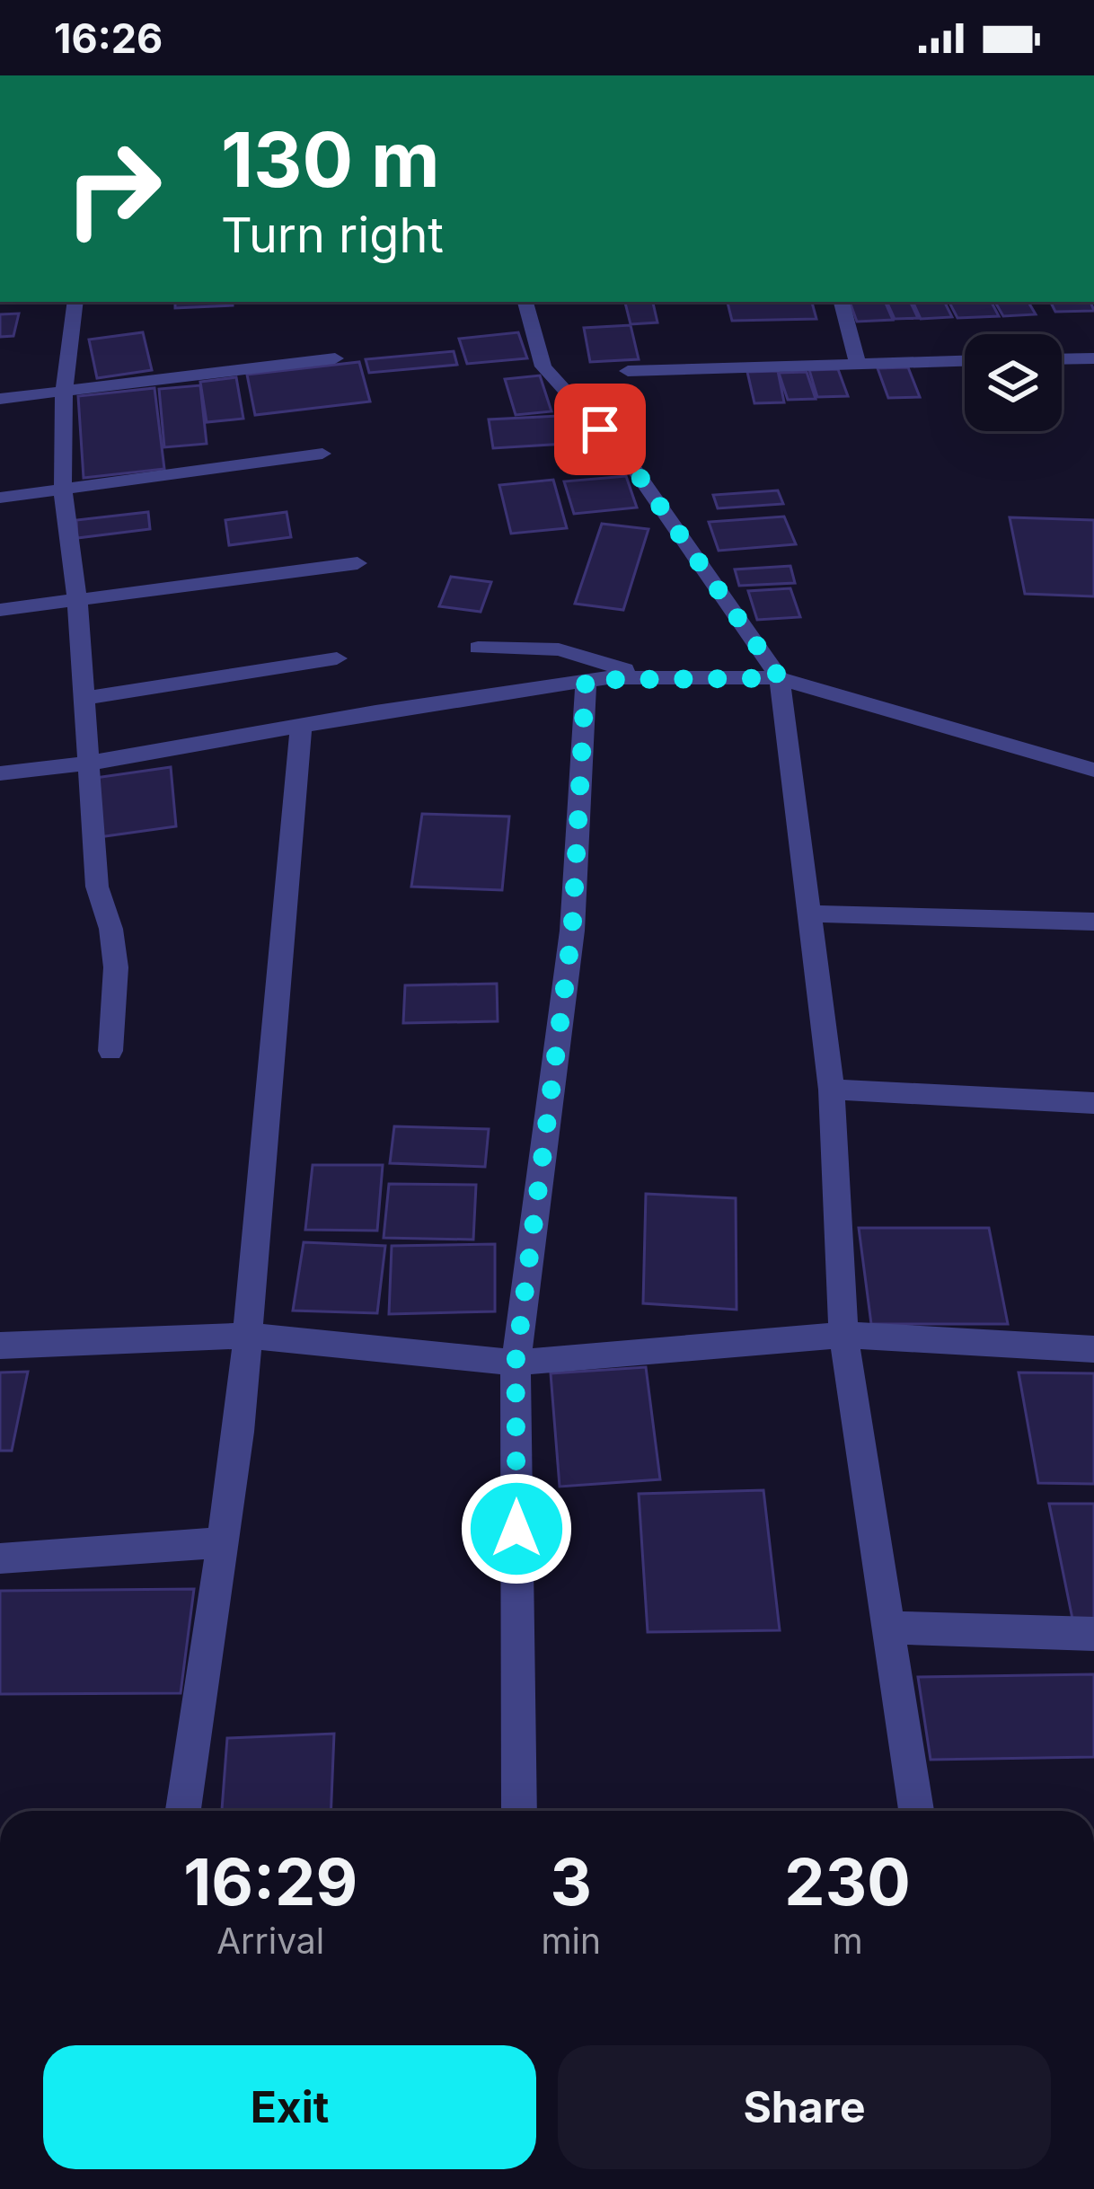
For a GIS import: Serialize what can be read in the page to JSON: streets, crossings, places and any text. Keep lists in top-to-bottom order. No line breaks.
{"page":{"status":"16:26","turn":["130 m","Turn right"],"eta":["16:29","Arrival","3","min","230","m"],"buttons":["Exit","Share"]}}
